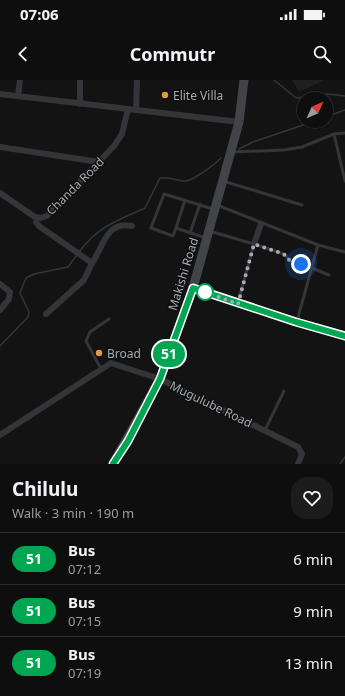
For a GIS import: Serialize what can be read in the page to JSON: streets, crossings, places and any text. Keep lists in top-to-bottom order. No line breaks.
{"streets":{"main road":["Makishi Road"],"street":["Chanda Road","Mugulube Road"]},"crossings":[["Makishi Road","Mugulube Road"]],"places":["Elite Villa","Broad"],"lines":["bus line 51"],"north":"top right","page":{"status":"07:06","header":"Commutr","on_map":"51","heading":["Chilulu","Walk · 3 min · 190 m"],"list":[{"mark":"51","name":"Bus","note":"07:12","value":"6 min"},{"mark":"51","name":"Bus","note":"07:15","value":"9 min"},{"mark":"51","name":"Bus","note":"07:19","value":"13 min"}]}}
